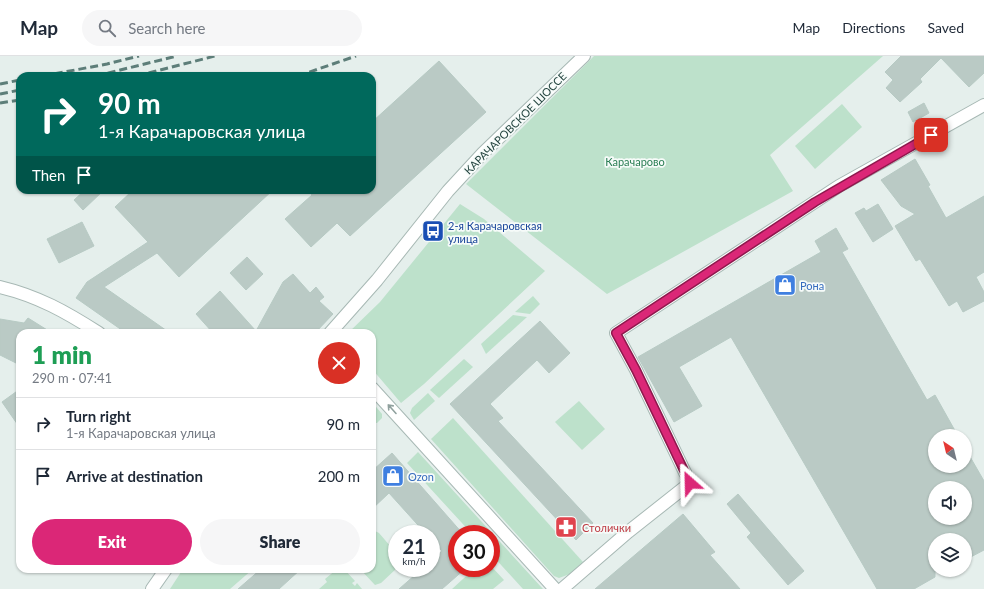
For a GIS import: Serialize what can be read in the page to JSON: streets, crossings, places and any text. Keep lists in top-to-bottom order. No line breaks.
{"streets":{"street":["КАРАЧАРОВСКОЕ ШОССЕ"]},"parks":["Карачарово"],"places":{"bus stop":["2-я Карачаровская улица"],"shop":["Рона","Ozon"],"pharmacy":["Столички"]},"north":"top left","page":{"header":"Map","search":"Search here","nav":["Map","Directions","Saved"],"turn":["90 m","1-я Карачаровская улица"],"then":"Then","heading":["1 min","290 m · 07:41"],"list":[{"name":"Turn right","note":"1-я Карачаровская улица","value":"90 m"},{"name":"Arrive at destination","value":"200 m"}],"buttons":["Exit","Share"],"speed":"21 km/h","limit":"30"}}
